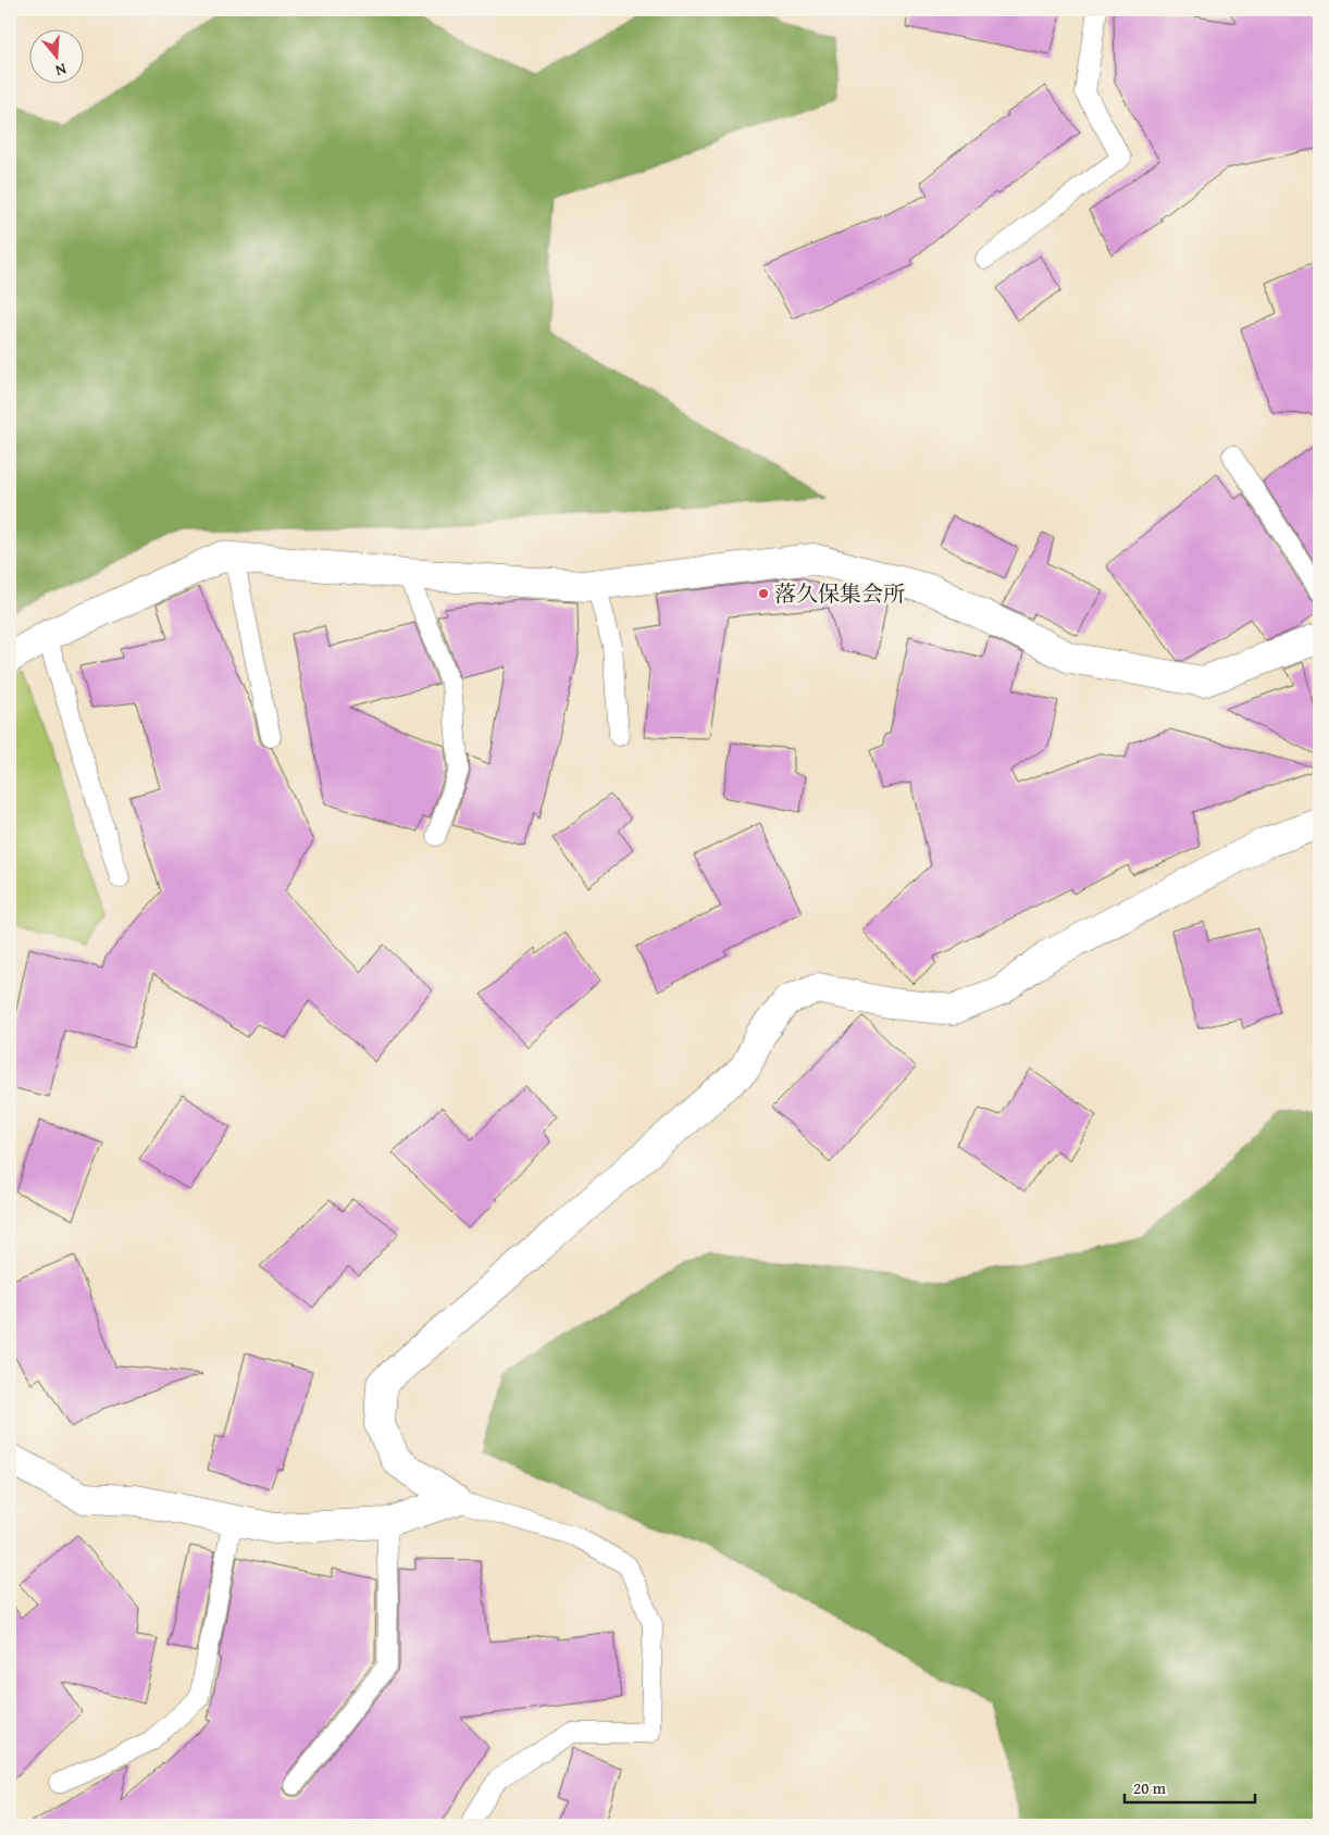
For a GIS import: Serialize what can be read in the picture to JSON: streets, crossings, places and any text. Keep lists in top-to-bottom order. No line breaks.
{"places":["落久保集会所"],"scale_bar":"20 m","north":"bottom"}
